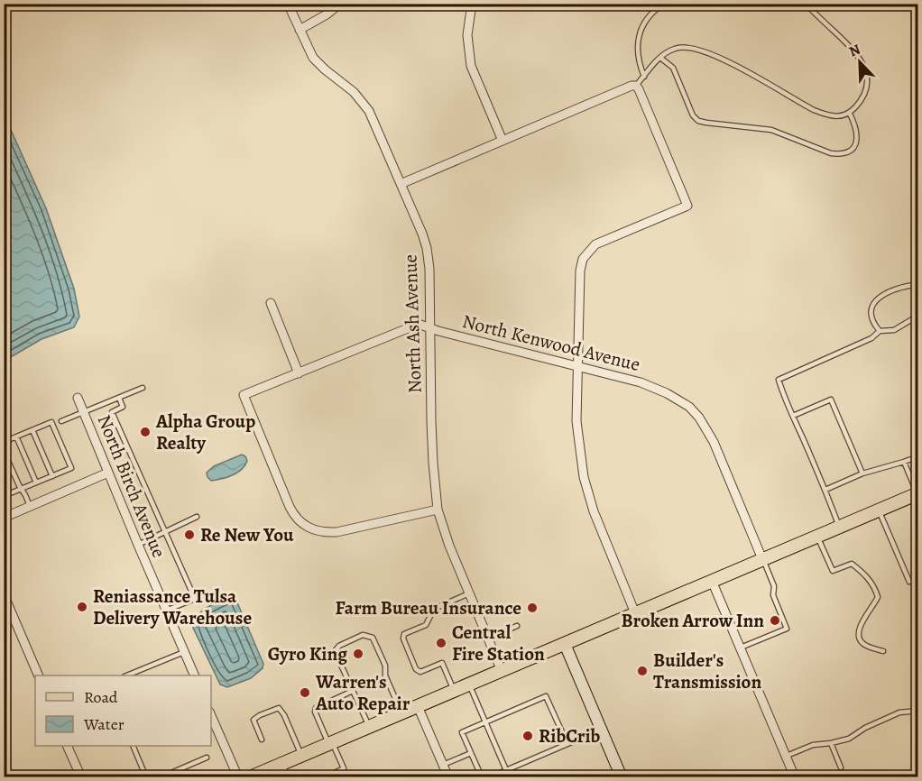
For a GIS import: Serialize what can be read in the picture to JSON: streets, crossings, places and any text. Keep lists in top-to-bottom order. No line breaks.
{"streets":{"street":["North Ash Avenue","North Kenwood Avenue","North Birch Avenue"]},"crossings":[["North Ash Avenue","North Kenwood Avenue"]],"places":["Alpha Group Realty","Re New You","Reniassance Tulsa Delivery Warehouse","Farm Bureau Insurance","Broken Arrow Inn","Central Fire Station","Gyro King","Builder's Transmission","Warren's Auto Repair","RibCrib"],"legend":["Road","Water"],"north":"top left"}
